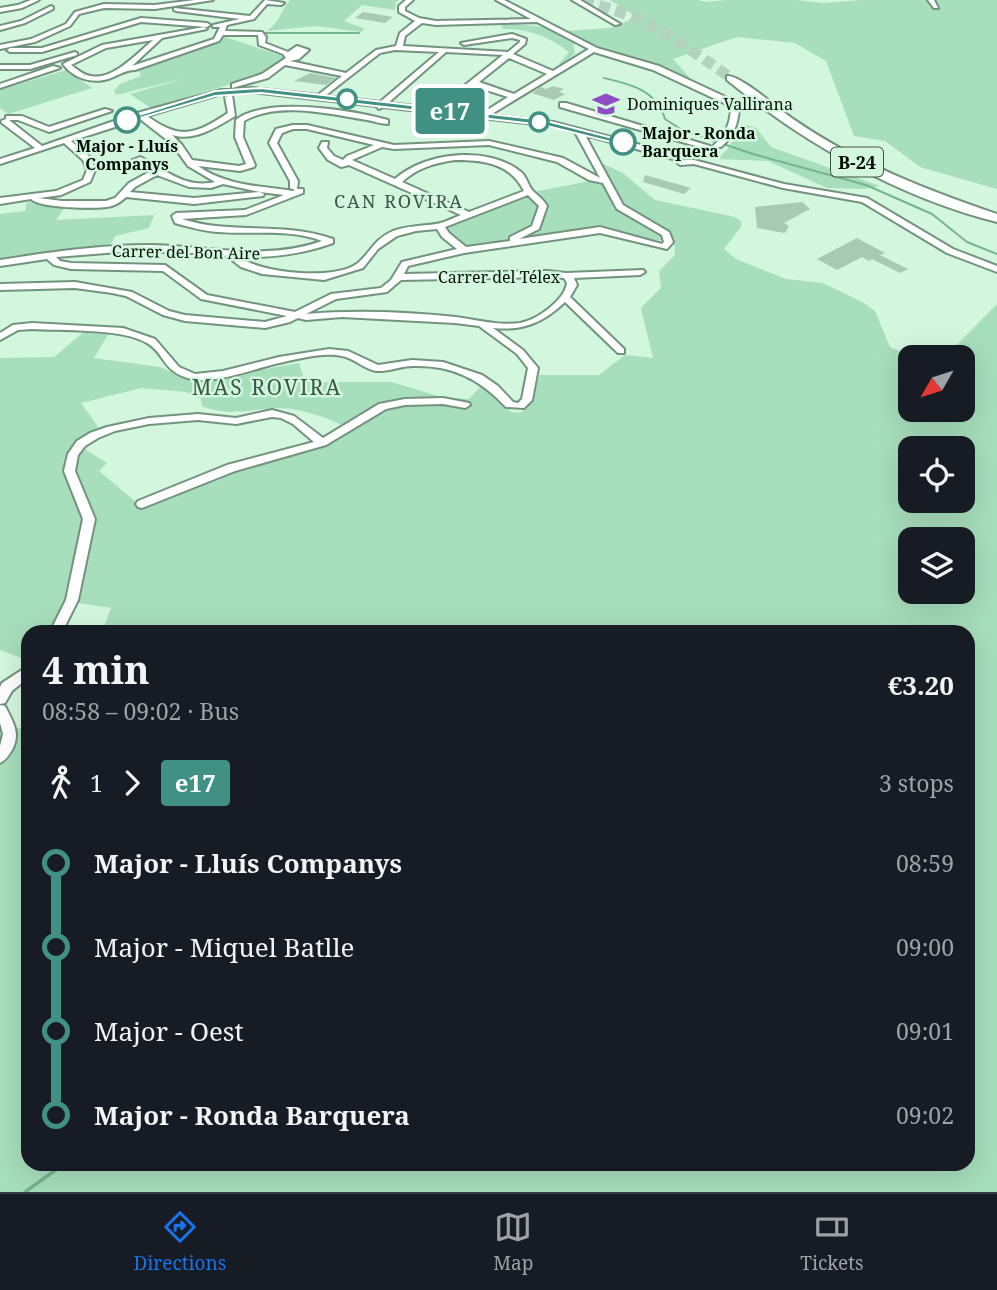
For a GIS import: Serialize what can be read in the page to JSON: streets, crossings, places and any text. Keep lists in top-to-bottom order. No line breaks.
{"streets":{"highway":["B-24"],"street":["Carrer del Bon Aire","Carrer del Télex"]},"districts":["CAN ROVIRA","MAS ROVIRA"],"places":{"school or university":["Dominiques Vallirana"],"other":["Major - Lluís Companys","Major - Ronda Barquera"]},"lines":["bus line e17"],"north":"bottom left","page":{"on_map":"e17","heading":["4 min","08:58 – 09:02 · Bus","€3.20"],"legs":["1","e17","3 stops"],"list":[{"name":"Major - Lluís Companys","value":"08:59"},{"name":"Major - Miquel Batlle","value":"09:00"},{"name":"Major - Oest","value":"09:01"},{"name":"Major - Ronda Barquera","value":"09:02"}],"tabs":["Directions","Map","Tickets"]}}
